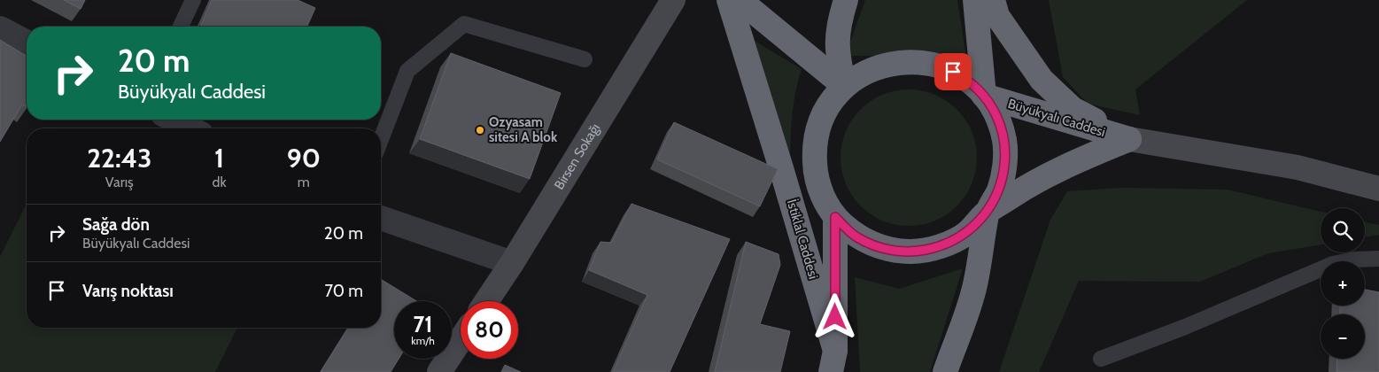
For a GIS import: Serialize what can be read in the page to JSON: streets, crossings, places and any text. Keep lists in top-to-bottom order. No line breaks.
{"streets":{"highway":["Büyükyalı Caddesi","İstiklal Caddesi"],"main road":["Birsen Sokağı"]},"crossings":[["Büyükyalı Caddesi","İstiklal Caddesi"]],"places":["Ozyasam sitesi A blok"],"page":{"turn":["20 m","Büyükyalı Caddesi"],"eta":["22:43","Varış","1","dk","90","m"],"list":[{"name":"Sağa dön","note":"Büyükyalı Caddesi","value":"20 m"},{"name":"Varış noktası","value":"70 m"}],"map_buttons":["+","−"],"speed":"71 km/h","limit":"80"}}
